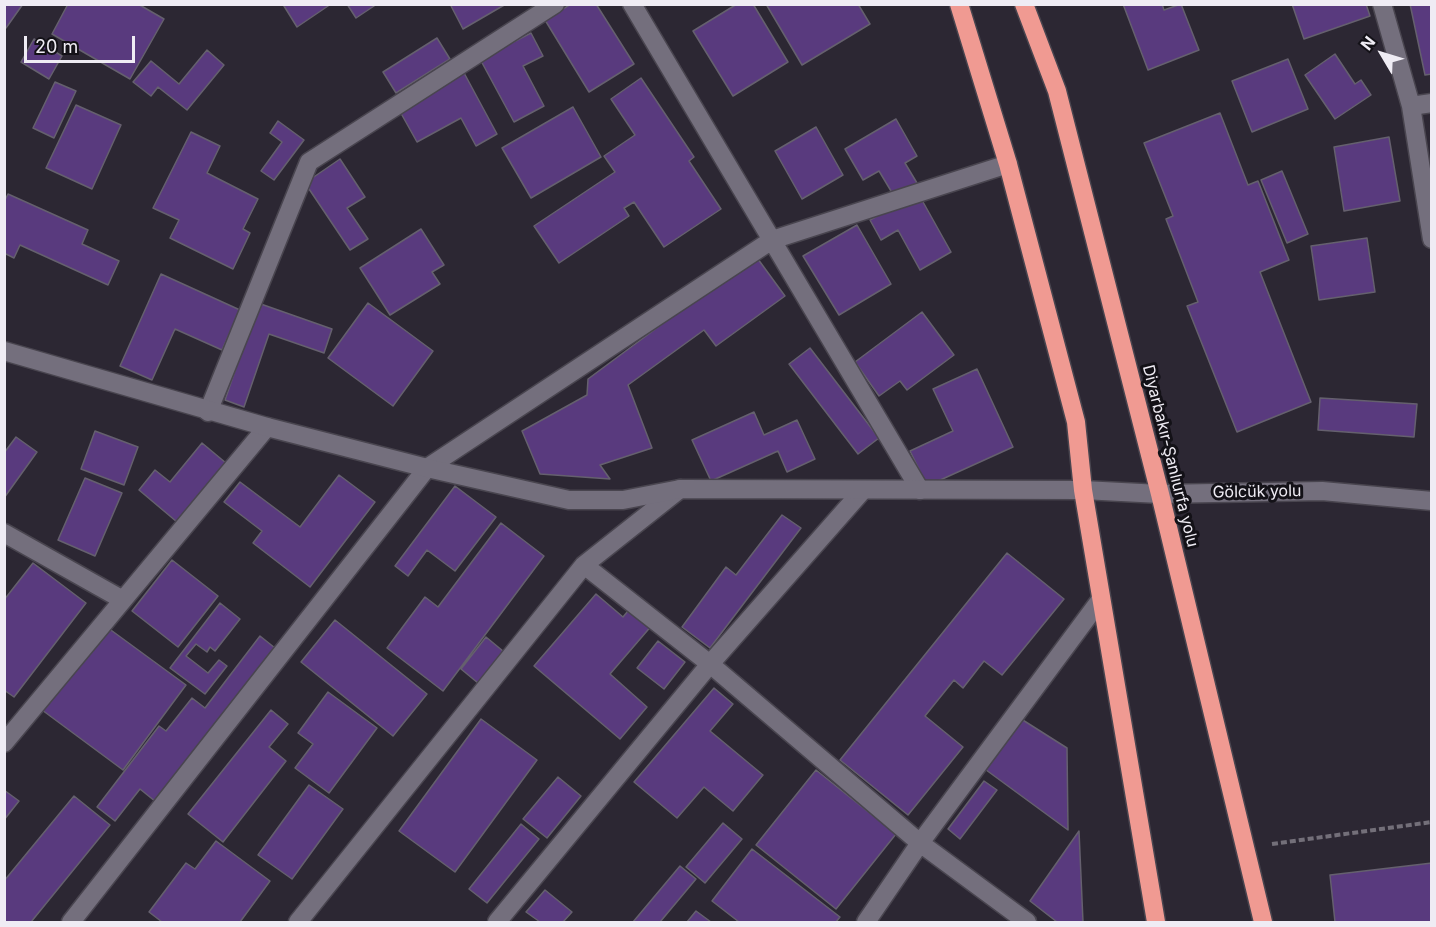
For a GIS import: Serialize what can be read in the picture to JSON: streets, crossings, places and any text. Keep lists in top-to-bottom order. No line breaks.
{"streets":{"highway":["Diyarbakır-Şanlıurfa yolu"],"street":["Gölcük yolu"]},"crossings":[["Diyarbakır-Şanlıurfa yolu","Gölcük yolu"]],"scale_bar":"20 m","north":"top left"}
